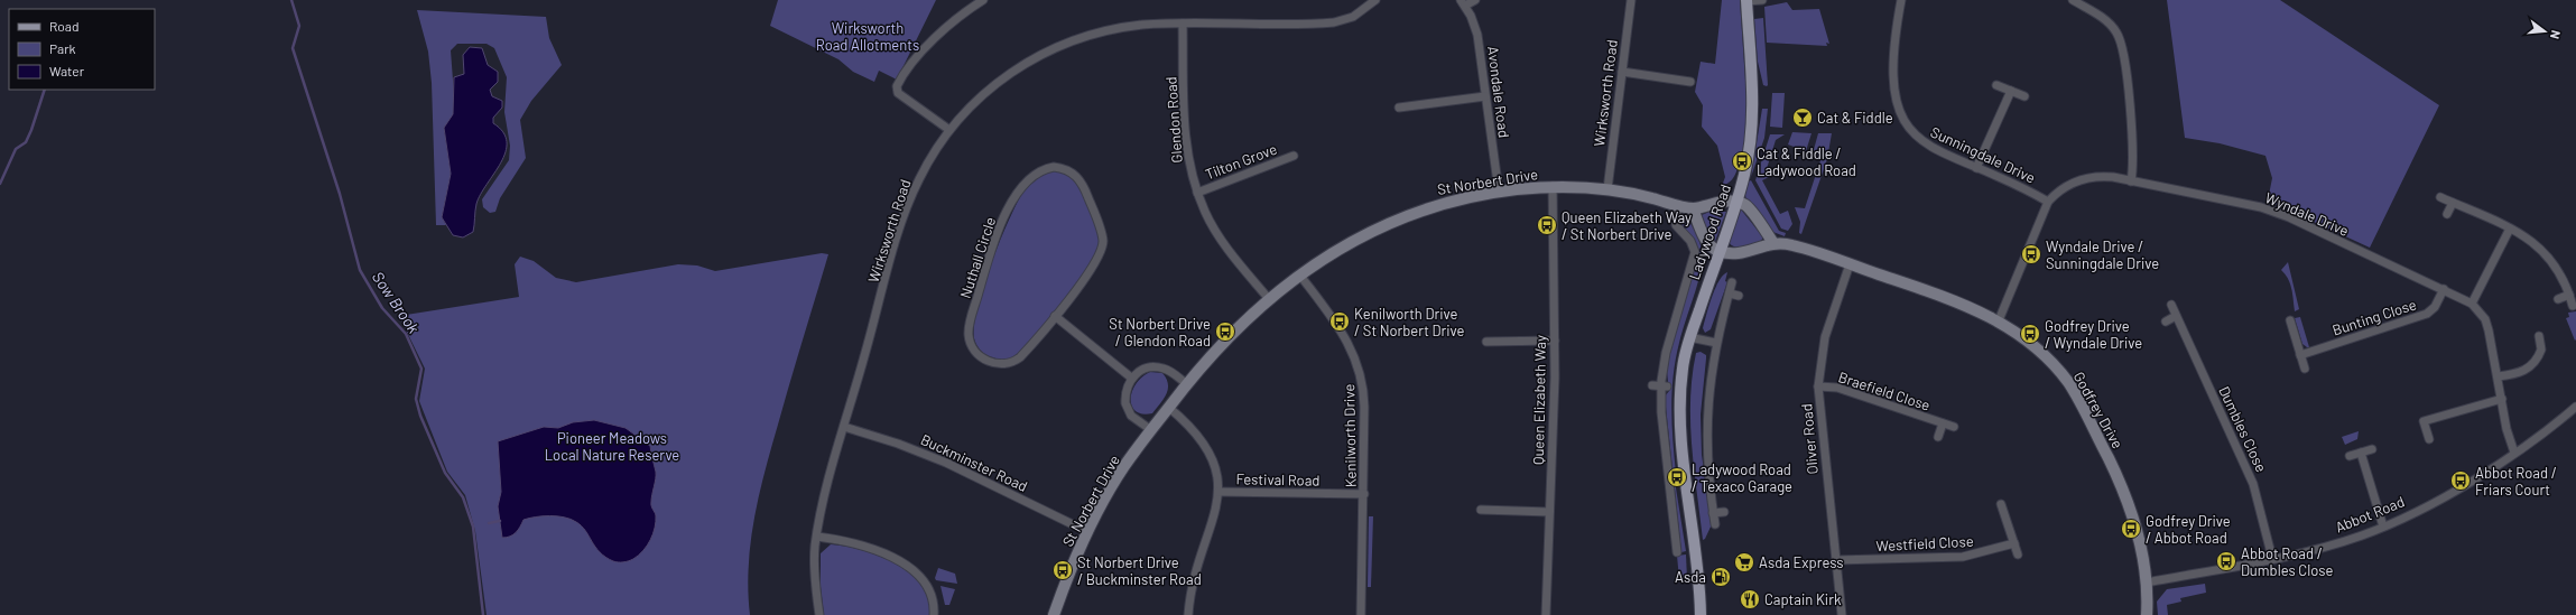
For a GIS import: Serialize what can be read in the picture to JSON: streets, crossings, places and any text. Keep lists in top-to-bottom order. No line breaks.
{"streets":{"main road":["Ladywood Road"],"street":["Avondale Road","Wirksworth Road","Glendon Road","Sunningdale Drive","Tilton Grove","St Norbert Drive","Wyndale Drive","Nuthall Circle","Bunting Close","Braefield Close","Queen Elizabeth Way","Godfrey Drive","Dumbles Close","Kenilworth Drive","Oliver Road","Buckminster Road","Festival Road","Abbot Road","Westfield Close"]},"crossings":[["Avondale Road","St Norbert Drive"],["Wirksworth Road","Glendon Road"],["Wirksworth Road","St Norbert Drive"],["Wirksworth Road","Buckminster Road"],["Glendon Road","Tilton Grove"],["Glendon Road","St Norbert Drive"],["Sunningdale Drive","Wyndale Drive"],["St Norbert Drive","Ladywood Road"],["St Norbert Drive","Queen Elizabeth Way"],["St Norbert Drive","Kenilworth Drive"],["St Norbert Drive","Buckminster Road"],["Wyndale Drive","Bunting Close"],["Wyndale Drive","Godfrey Drive"],["Wyndale Drive","Abbot Road"],["Ladywood Road","Godfrey Drive"],["Braefield Close","Oliver Road"],["Godfrey Drive","Oliver Road"],["Godfrey Drive","Abbot Road"],["Dumbles Close","Abbot Road"],["Kenilworth Drive","Festival Road"],["Oliver Road","Westfield Close"]],"water":["Sow Brook"],"parks":["Wirksworth Road Allotments","Pioneer Meadows Local Nature Reserve"],"places":{"bar":["Cat & Fiddle"],"bus stop":["Cat & Fiddle / Ladywood Road","Queen Elizabeth Way / St Norbert Drive","Wyndale Drive / Sunningdale Drive","Kenilworth Drive / St Norbert Drive","St Norbert Drive / Glendon Road","Godfrey Drive / Wyndale Drive","Ladywood Road / Texaco Garage","Abbot Road / Friars Court","Godfrey Drive / Abbot Road","Abbot Road / Dumbles Close","St Norbert Drive / Buckminster Road"],"supermarket":["Asda Express"],"fuel station":["Asda"],"restaurant":["Captain Kirk"]},"legend":["Road","Park","Water"],"north":"right"}
